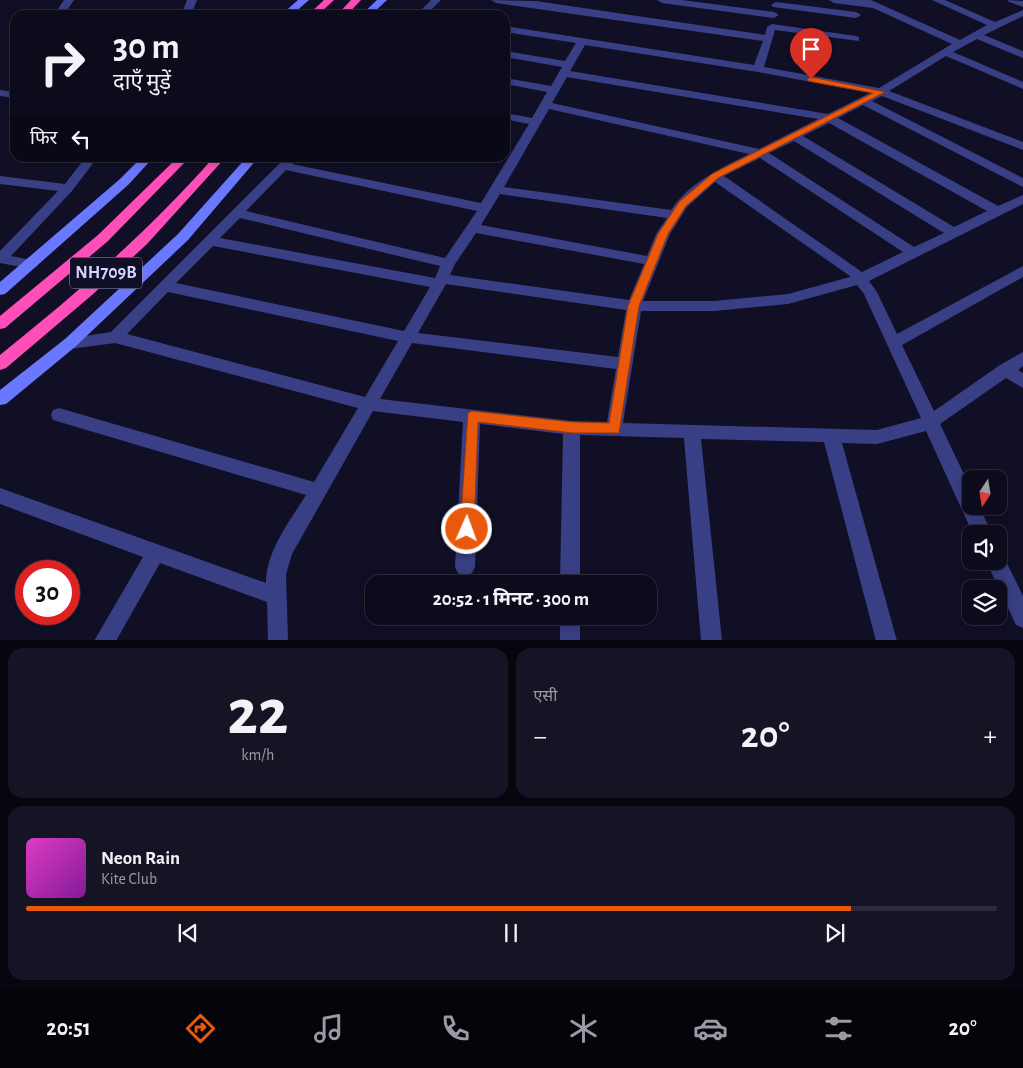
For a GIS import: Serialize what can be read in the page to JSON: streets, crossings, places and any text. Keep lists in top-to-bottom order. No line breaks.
{"streets":{"highway":["NH709B"]},"north":"bottom","page":{"turn":["30 m","दाएँ मुड़ें"],"then":"फिर","limit":"30","trip":"20:52 · 1 मिनट · 300 m","tile":[["22","km/h"],"एसी"],"heat":["−","20°","+"],"song":["Neon Rain","Kite Club"],"tabs":["20:51","20°"]}}
